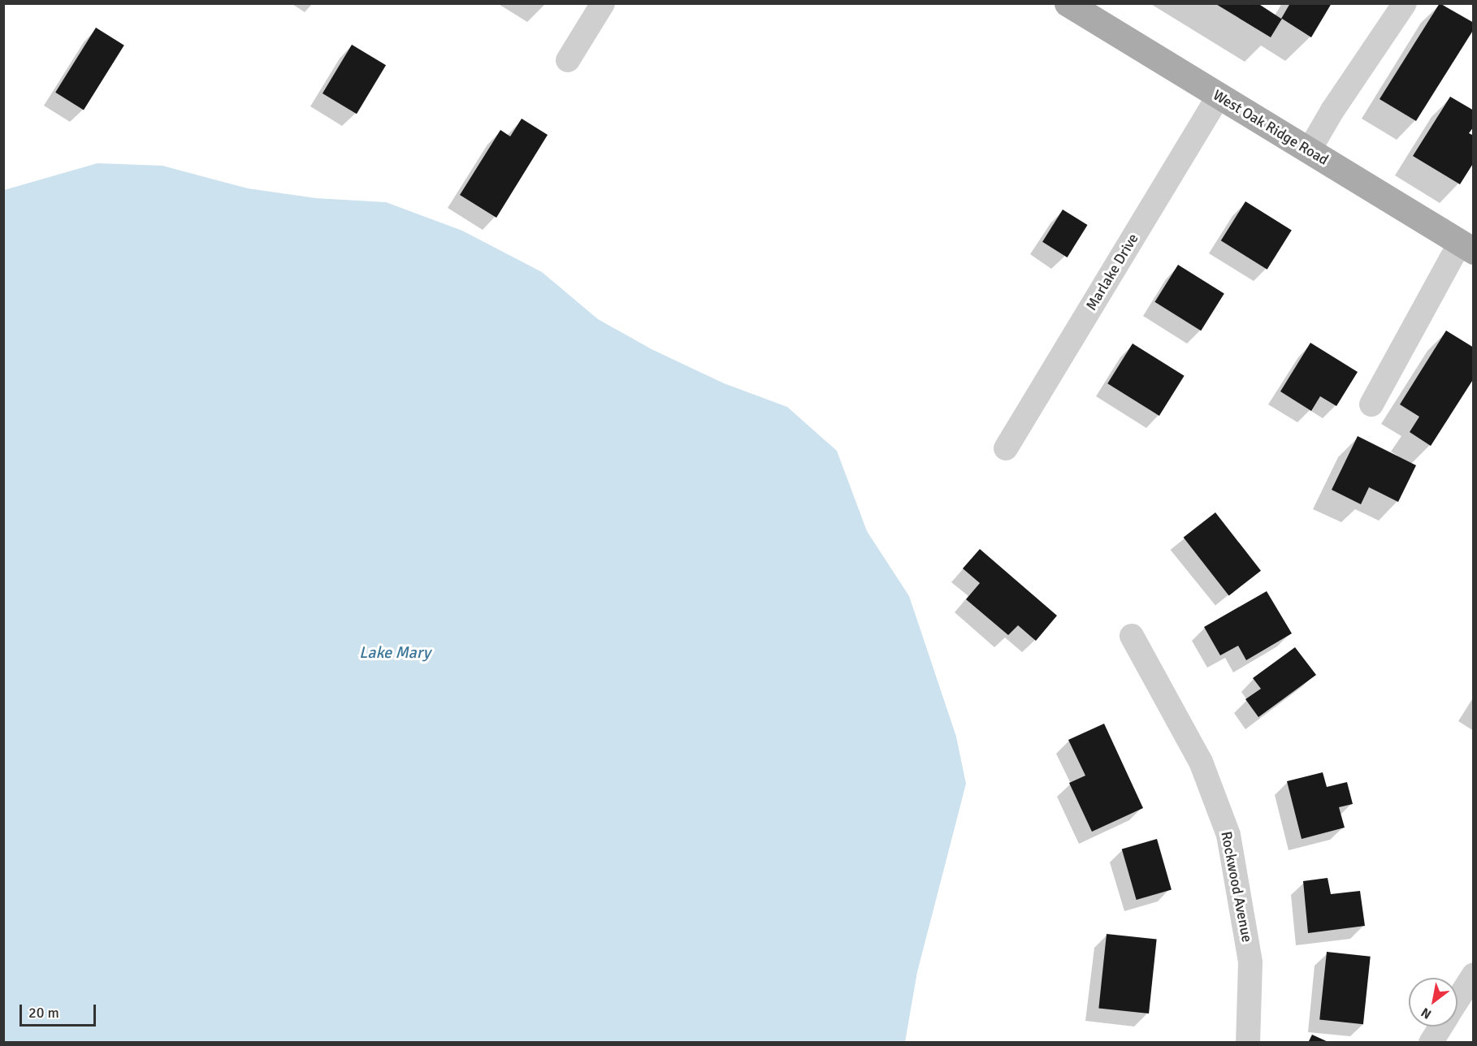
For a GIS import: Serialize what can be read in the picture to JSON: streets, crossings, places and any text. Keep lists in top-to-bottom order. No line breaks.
{"streets":{"main road":["West Oak Ridge Road"],"street":["Marlake Drive","Rockwood Avenue"]},"crossings":[["West Oak Ridge Road","Marlake Drive"]],"water":["Lake Mary"],"scale_bar":"20 m","north":"bottom left"}
